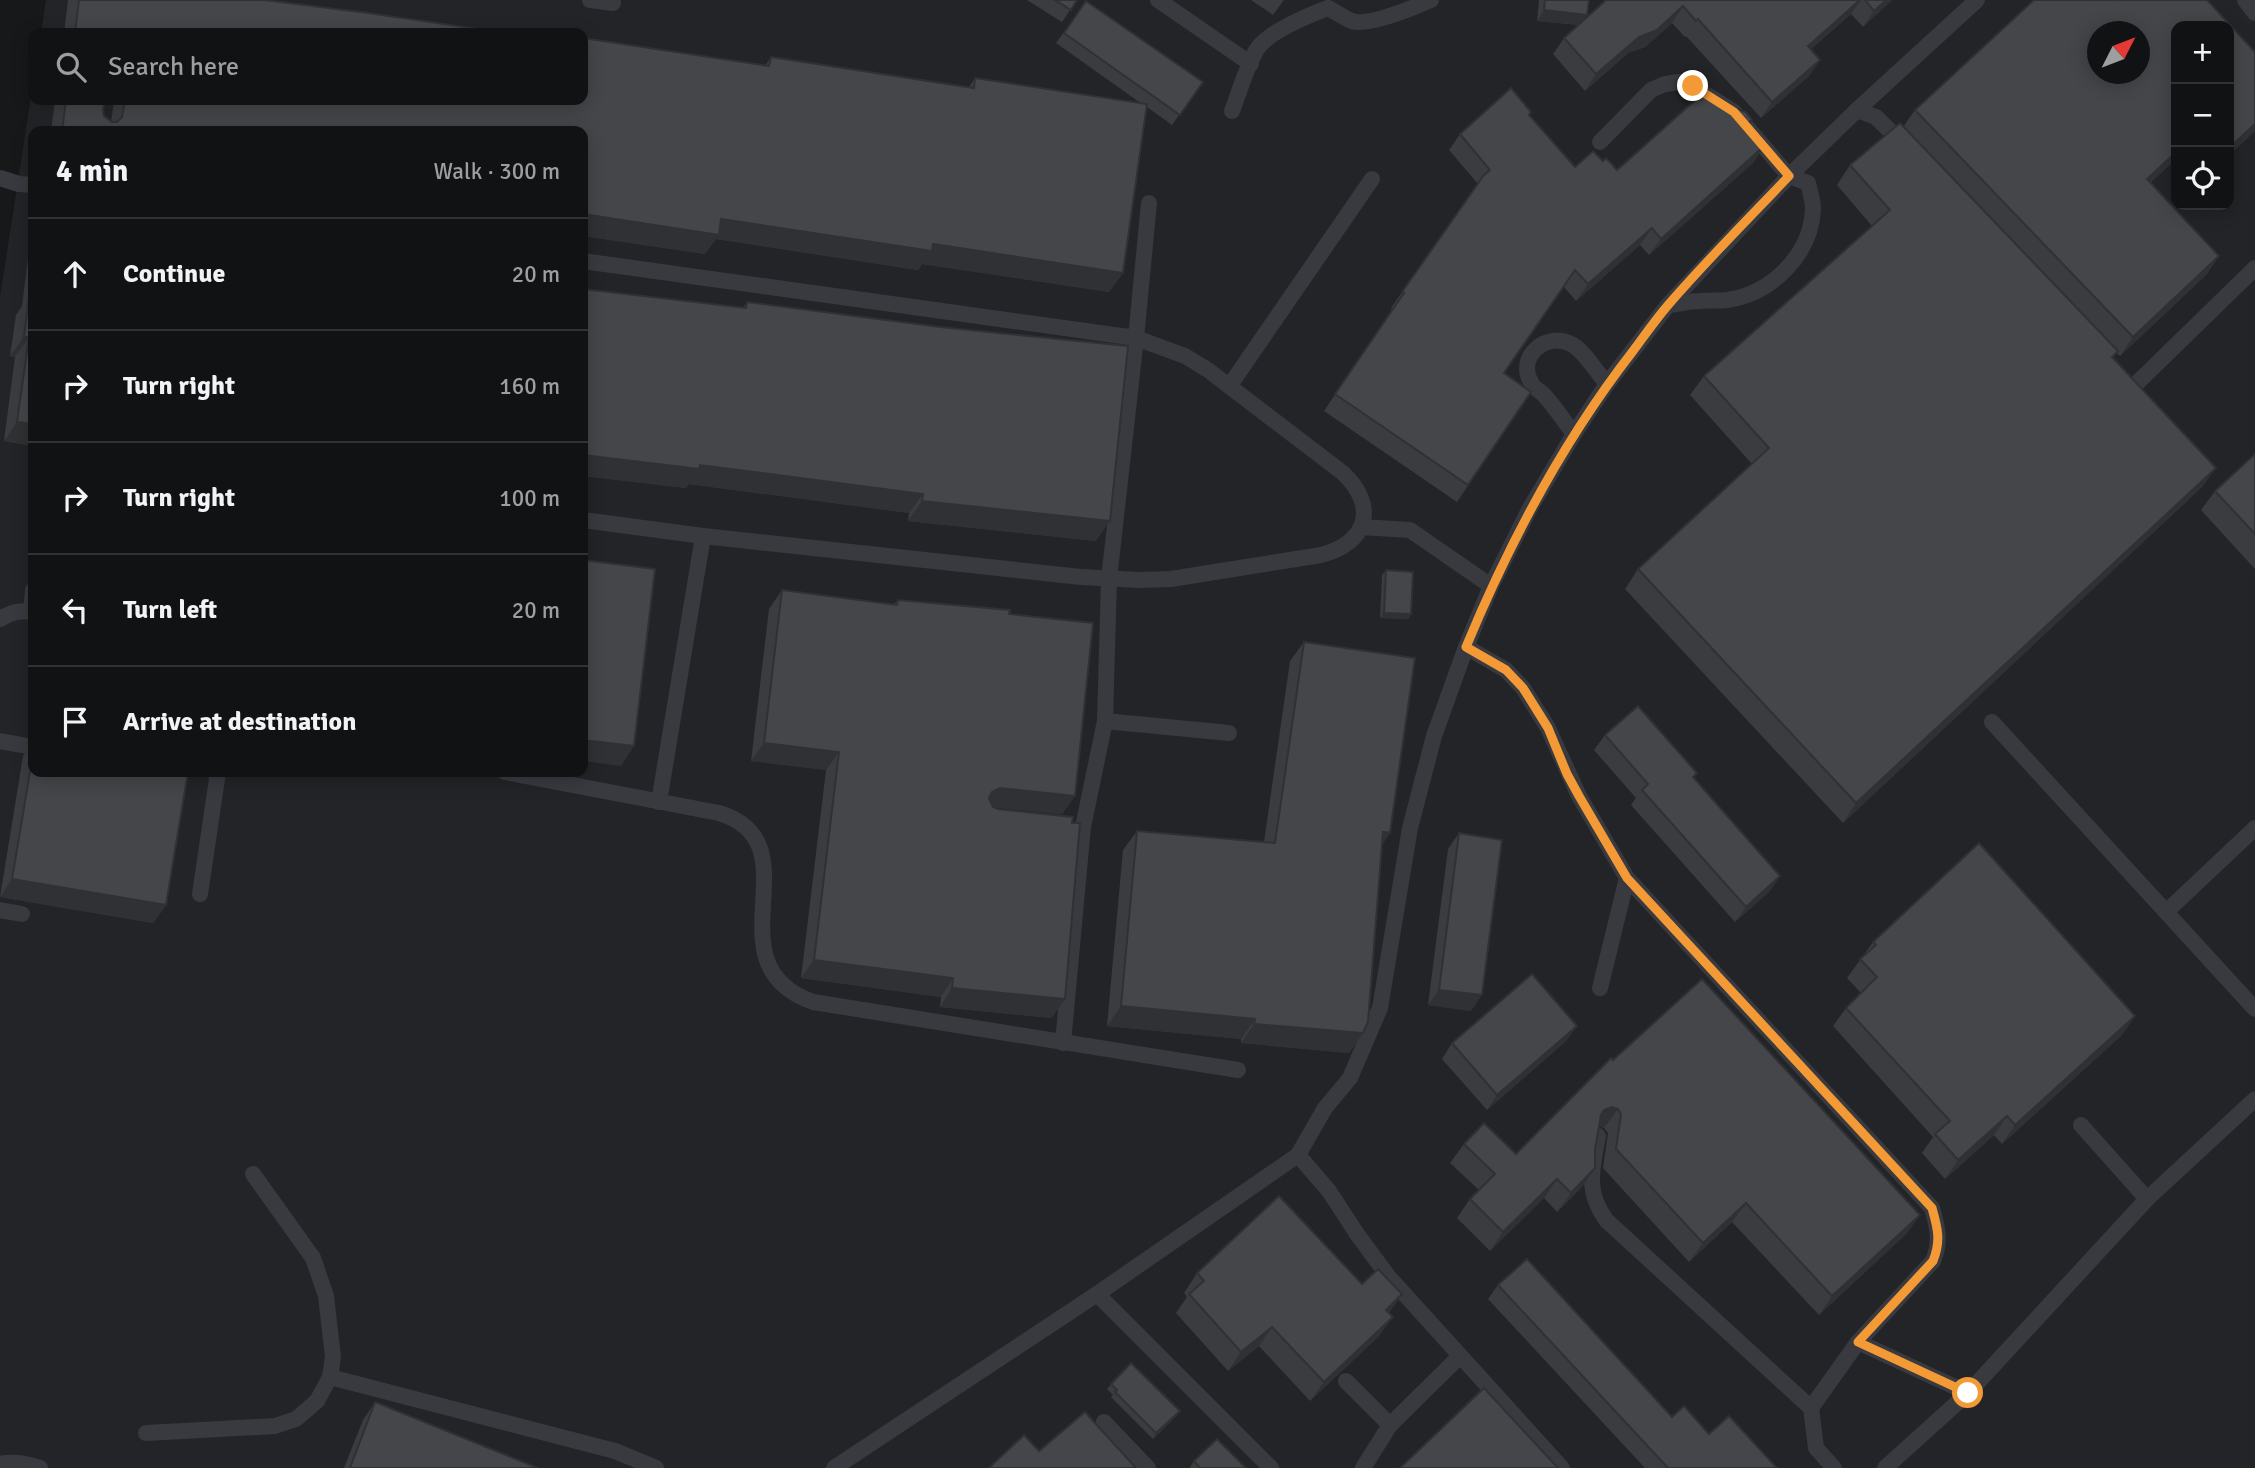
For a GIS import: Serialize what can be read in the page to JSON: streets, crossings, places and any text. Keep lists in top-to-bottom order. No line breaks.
{"north":"top right","page":{"map_buttons":["+","−"],"search":"Search here","heading":["4 min","Walk · 300 m"],"list":[["Continue","20 m"],["Turn right","160 m"],["Turn right","100 m"],["Turn left","20 m"],"Arrive at destination"]}}
